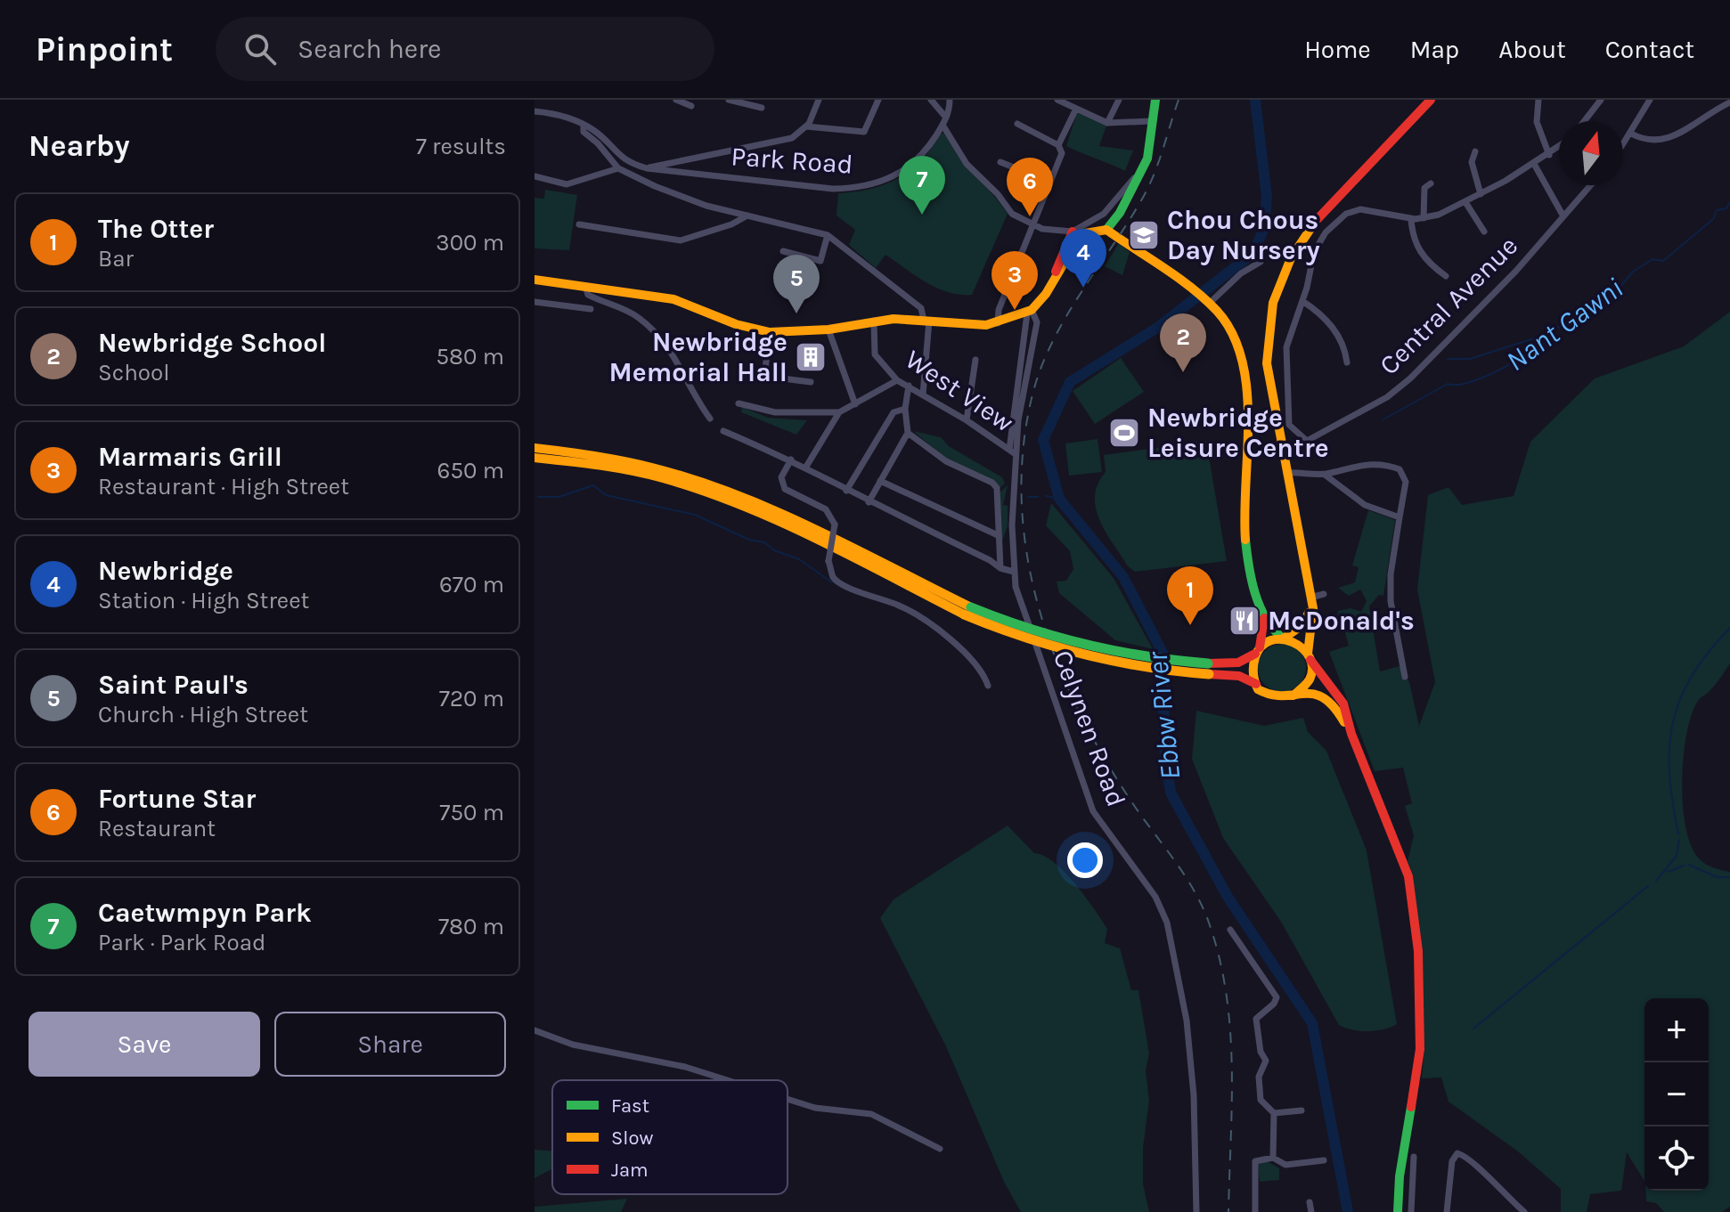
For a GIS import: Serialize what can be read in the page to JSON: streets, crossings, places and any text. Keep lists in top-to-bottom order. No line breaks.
{"streets":{"street":["Park Road","Central Avenue","West View","Celynen Road"]},"crossings":[["West View","Celynen Road"]],"water":["Nant Gawni","Ebbw River"],"places":{"school or university":["Chou Chous Day Nursery"],"building":["Newbridge Memorial Hall"],"sports":["Newbridge Leisure Centre"],"restaurant":["McDonald's"]},"legend":["Fast","Slow","Jam"],"north":"top","page":{"header":"Pinpoint","search":"Search here","nav":["Home","Map","About","Contact"],"heading":["Nearby","7 results"],"pins":["7","6","4","3","5","2","1"],"list":[{"mark":"1","name":"The Otter","note":"Bar","value":"300 m"},{"mark":"2","name":"Newbridge School","note":"School","value":"580 m"},{"mark":"3","name":"Marmaris Grill","note":"Restaurant · High Street","value":"650 m"},{"mark":"4","name":"Newbridge","note":"Station · High Street","value":"670 m"},{"mark":"5","name":"Saint Paul's","note":"Church · High Street","value":"720 m"},{"mark":"6","name":"Fortune Star","note":"Restaurant","value":"750 m"},{"mark":"7","name":"Caetwmpyn Park","note":"Park · Park Road","value":"780 m"}],"buttons":["Save","Share"],"map_buttons":["+","−"]}}
